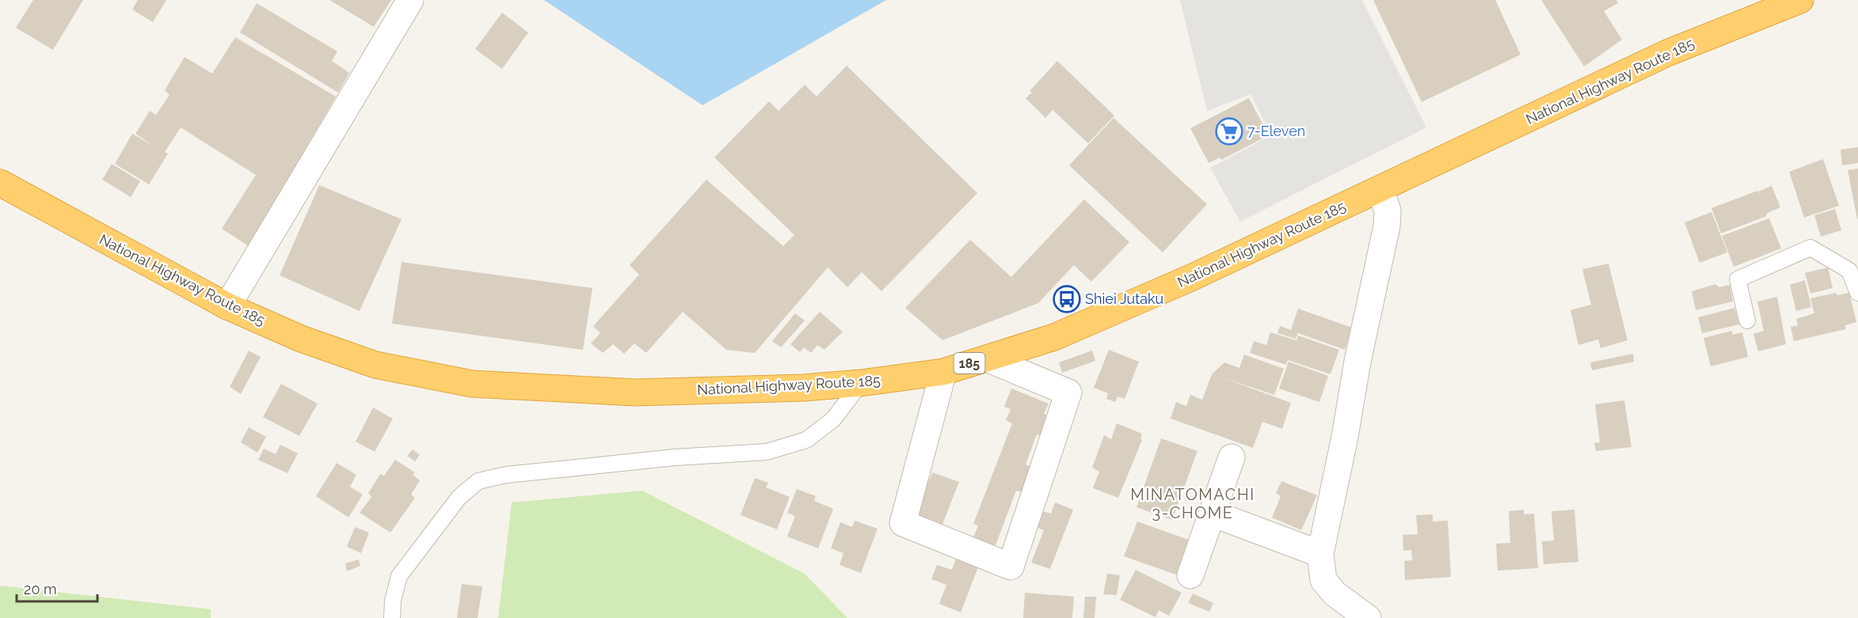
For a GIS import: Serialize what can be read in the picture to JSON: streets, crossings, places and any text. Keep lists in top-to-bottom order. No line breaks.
{"streets":{"highway":["National Highway Route 185","185"]},"districts":["MINATOMACHI 3-CHOME"],"places":{"supermarket":["7-Eleven"],"bus stop":["Shiei Jutaku"]},"scale_bar":"20 m"}
